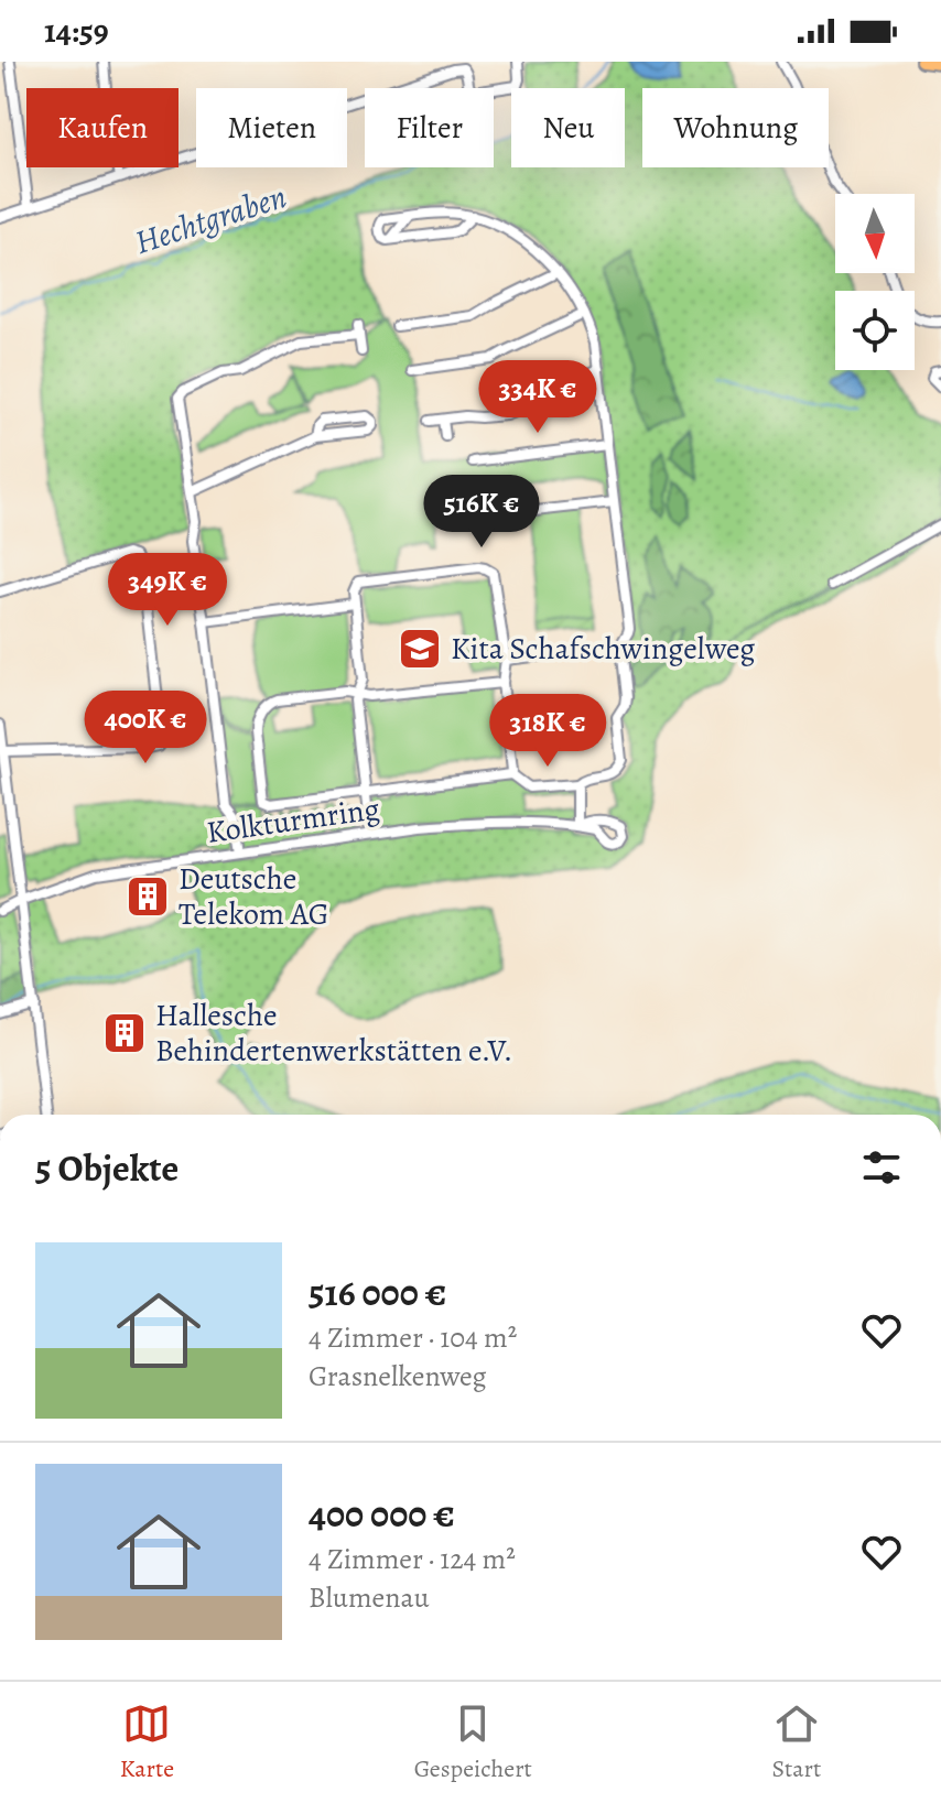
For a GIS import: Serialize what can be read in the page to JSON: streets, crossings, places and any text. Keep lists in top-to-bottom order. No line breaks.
{"streets":{"street":["Kolkturmring"]},"water":["Hechtgraben"],"places":{"school or university":["Kita Schafschwingelweg"],"building":["Deutsche Telekom AG","Hallesche Behindertenwerkstätten e.V."]},"north":"bottom","page":{"status":"14:59","chip":["Kaufen","Mieten","Filter","Neu","Wohnung"],"price":["334K €","516K €","349K €","400K €","318K €"],"heading":"5 Objekte","list":[{"name":"516 000 €","note":"4 Zimmer · 104 m² · Grasnelkenweg"},{"name":"400 000 €","note":"4 Zimmer · 124 m² · Blumenau"}],"tabs":["Karte","Gespeichert","Start"]}}
